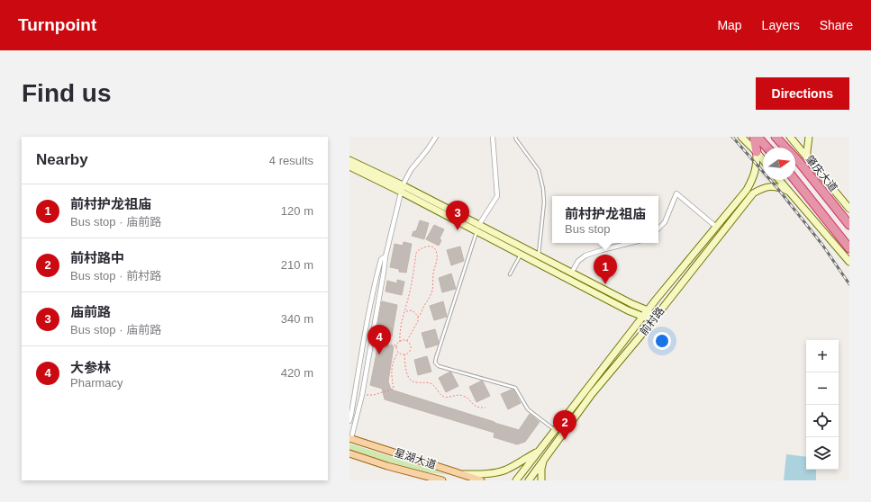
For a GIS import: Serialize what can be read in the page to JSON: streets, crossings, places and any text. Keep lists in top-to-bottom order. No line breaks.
{"streets":{"highway":["肇庆大道"],"main road":["星湖大道"],"street":["前村路"]},"north":"right","page":{"header":"Turnpoint","nav":["Map","Layers","Share"],"buttons":"Directions","title":"Find us","heading":["Nearby","4 results"],"list":[{"mark":"1","name":"前村护龙祖庙","note":"Bus stop · 庙前路","value":"120 m"},{"mark":"2","name":"前村路中","note":"Bus stop · 前村路","value":"210 m"},{"mark":"3","name":"庙前路","note":"Bus stop · 庙前路","value":"340 m"},{"mark":"4","name":"大参林","note":"Pharmacy","value":"420 m"}],"popup":["前村护龙祖庙","Bus stop"],"pins":["3","1","4","2"],"map_buttons":["+","−"]}}
